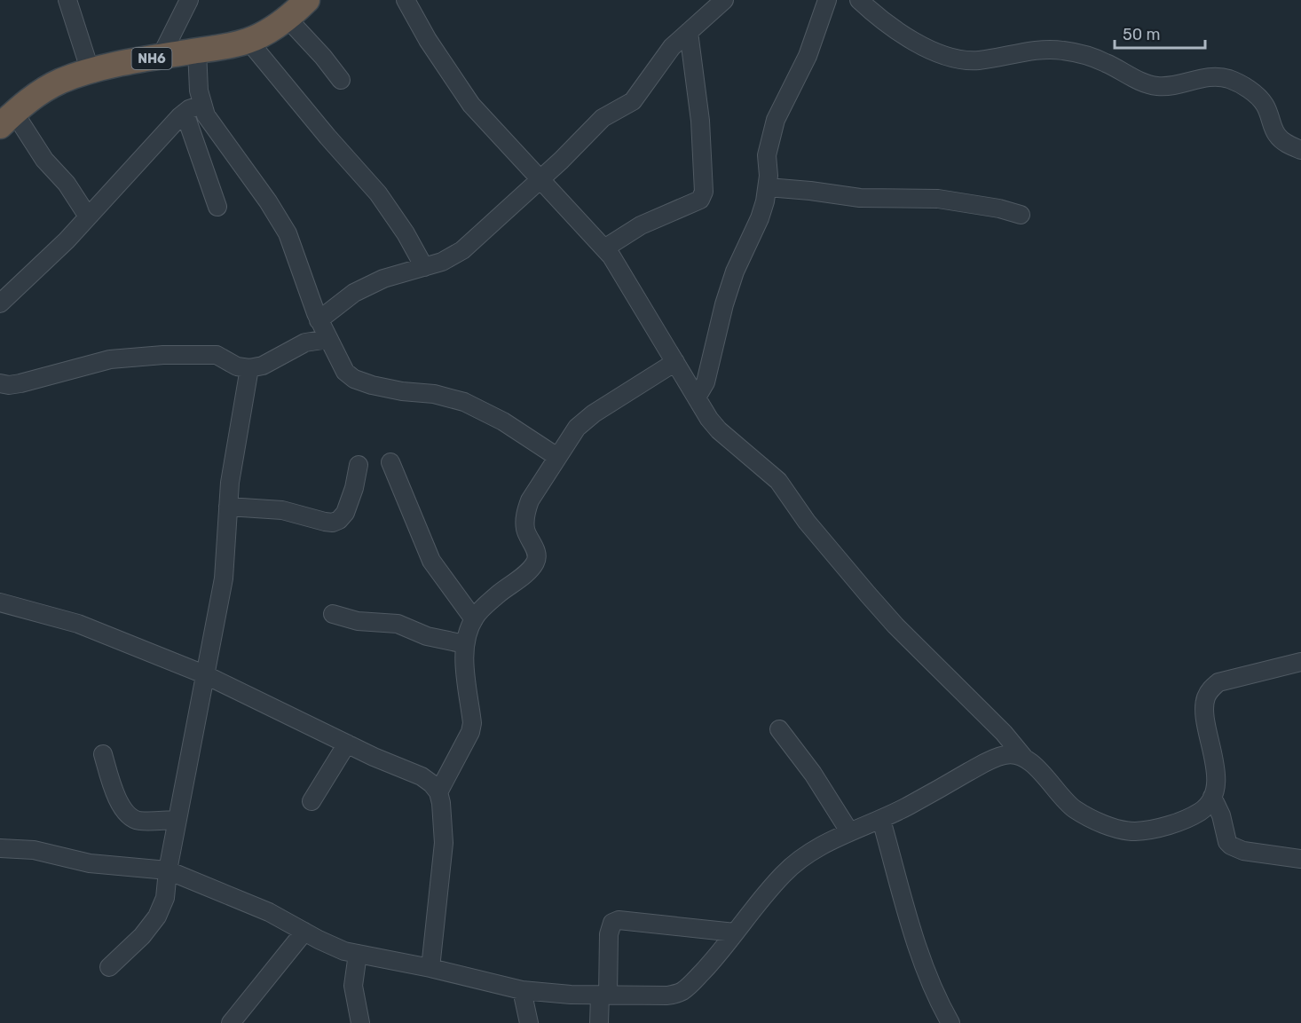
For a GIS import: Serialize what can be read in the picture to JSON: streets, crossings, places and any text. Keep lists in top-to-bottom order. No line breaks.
{"streets":{"highway":["NH6"]},"scale_bar":"50 m"}
